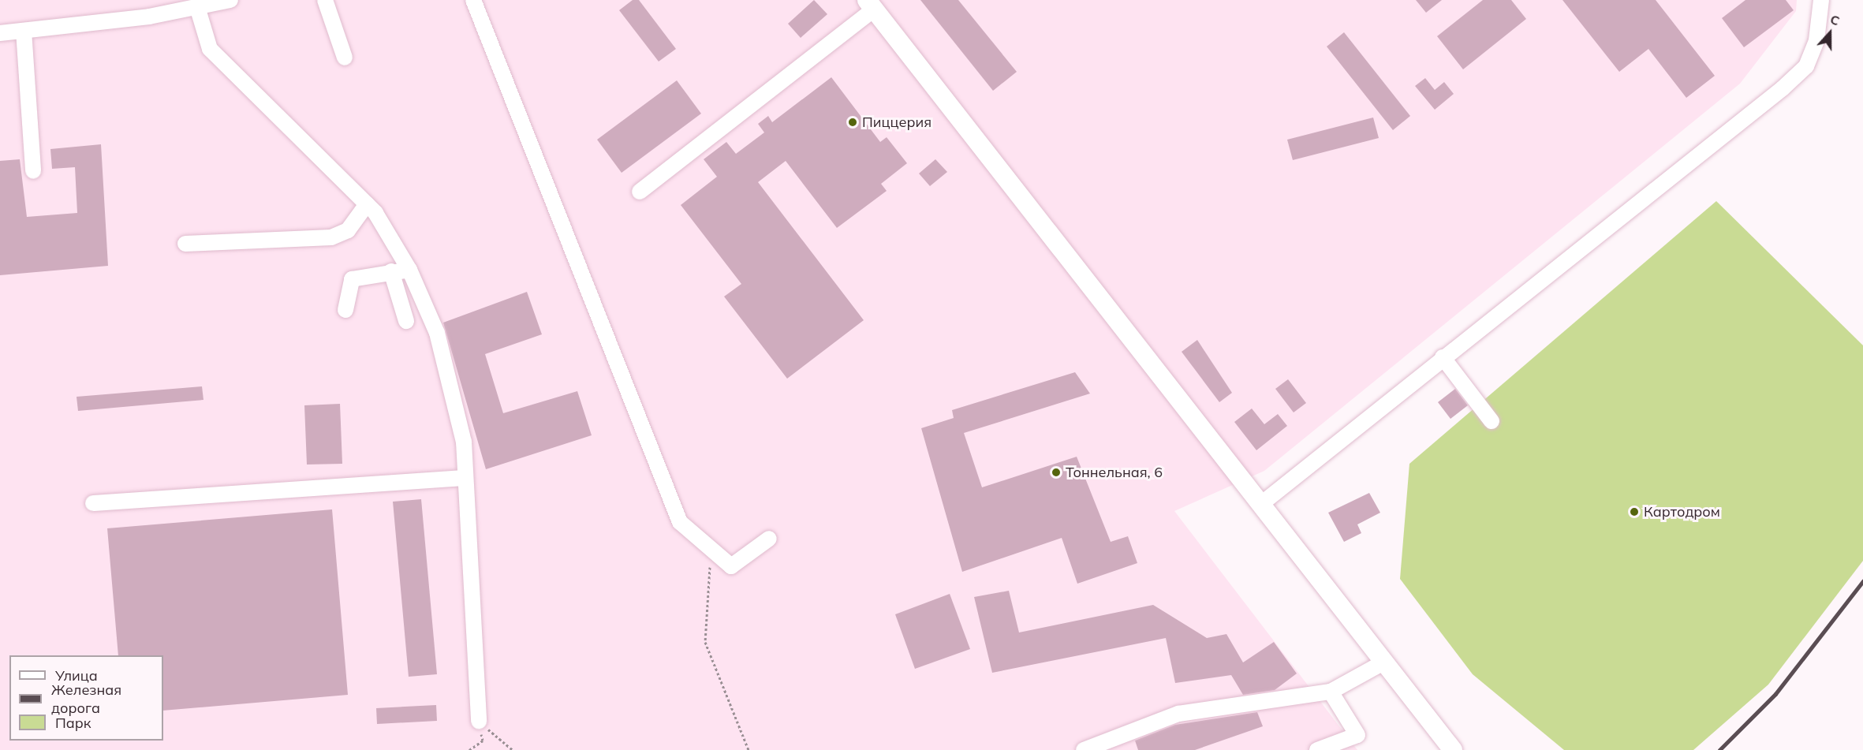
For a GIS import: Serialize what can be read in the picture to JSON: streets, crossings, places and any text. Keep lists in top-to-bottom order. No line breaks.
{"places":["Пиццерия","Тоннельная, 6","Картодром"],"legend":["Улица","Железная дорога","Парк"],"north":"top"}
